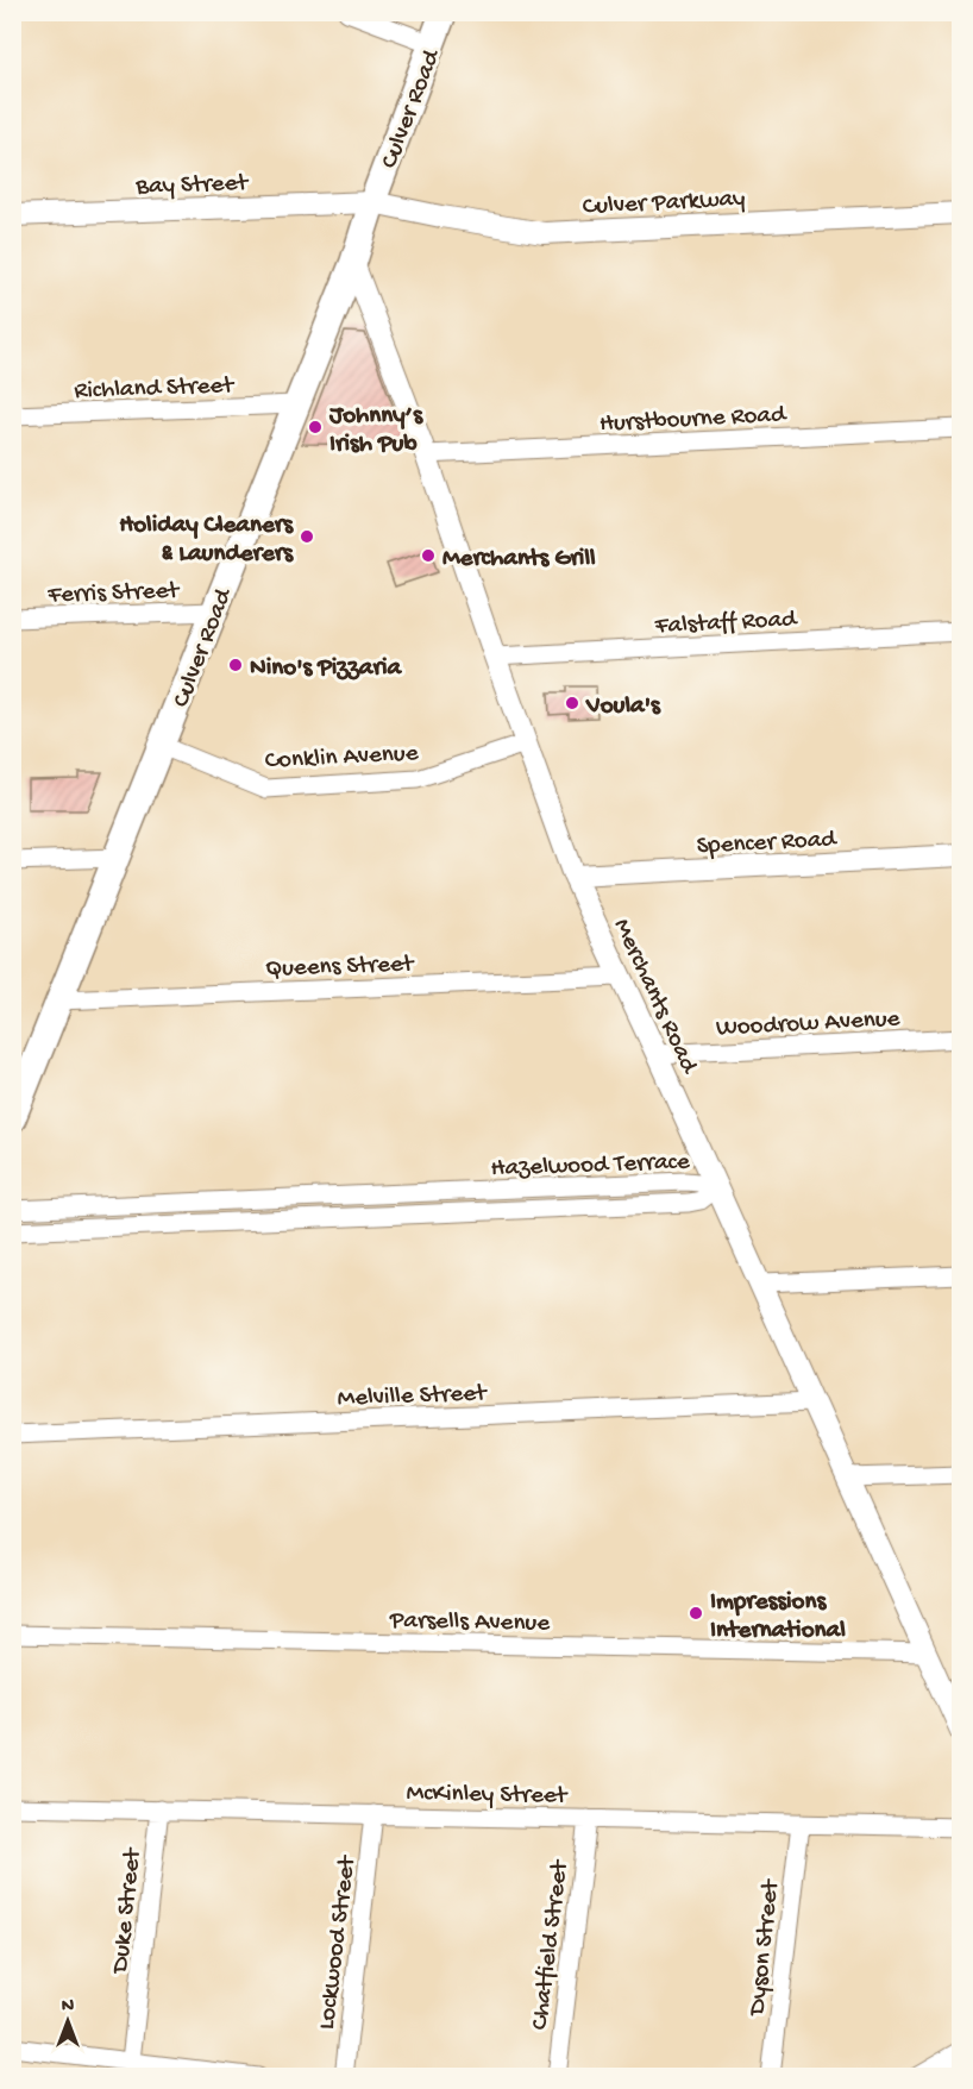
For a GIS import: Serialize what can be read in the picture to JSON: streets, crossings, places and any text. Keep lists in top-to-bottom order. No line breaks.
{"streets":{"main road":["Culver Road"],"street":["Bay Street","Culver Parkway","Richland Street","Hurstbourne Road","Ferris Street","Falstaff Road","Conklin Avenue","Spencer Road","Queens Street","Merchants Road","Woodrow Avenue","Hazelwood Terrace","Melville Street","Parsells Avenue","McKinley Street","Duke Street","Lockwood Street","Chatfield Street","Dyson Street"]},"crossings":[["Culver Road","Bay Street"],["Culver Road","Culver Parkway"],["Culver Road","Richland Street"],["Culver Road","Ferris Street"],["Culver Road","Conklin Avenue"],["Culver Road","Queens Street"],["Culver Road","Merchants Road"],["Bay Street","Culver Parkway"],["Hurstbourne Road","Merchants Road"],["Falstaff Road","Merchants Road"],["Conklin Avenue","Merchants Road"],["Spencer Road","Merchants Road"],["Queens Street","Merchants Road"],["Merchants Road","Woodrow Avenue"],["Merchants Road","Hazelwood Terrace"],["Merchants Road","Melville Street"],["Merchants Road","Parsells Avenue"],["McKinley Street","Duke Street"],["McKinley Street","Lockwood Street"],["McKinley Street","Chatfield Street"],["McKinley Street","Dyson Street"]],"places":["Johnny’s Irish Pub","Holiday Cleaners & Launderers","Merchants Grill","Nino's Pizzaria","Voula's","Impressions International"],"north":"top"}
